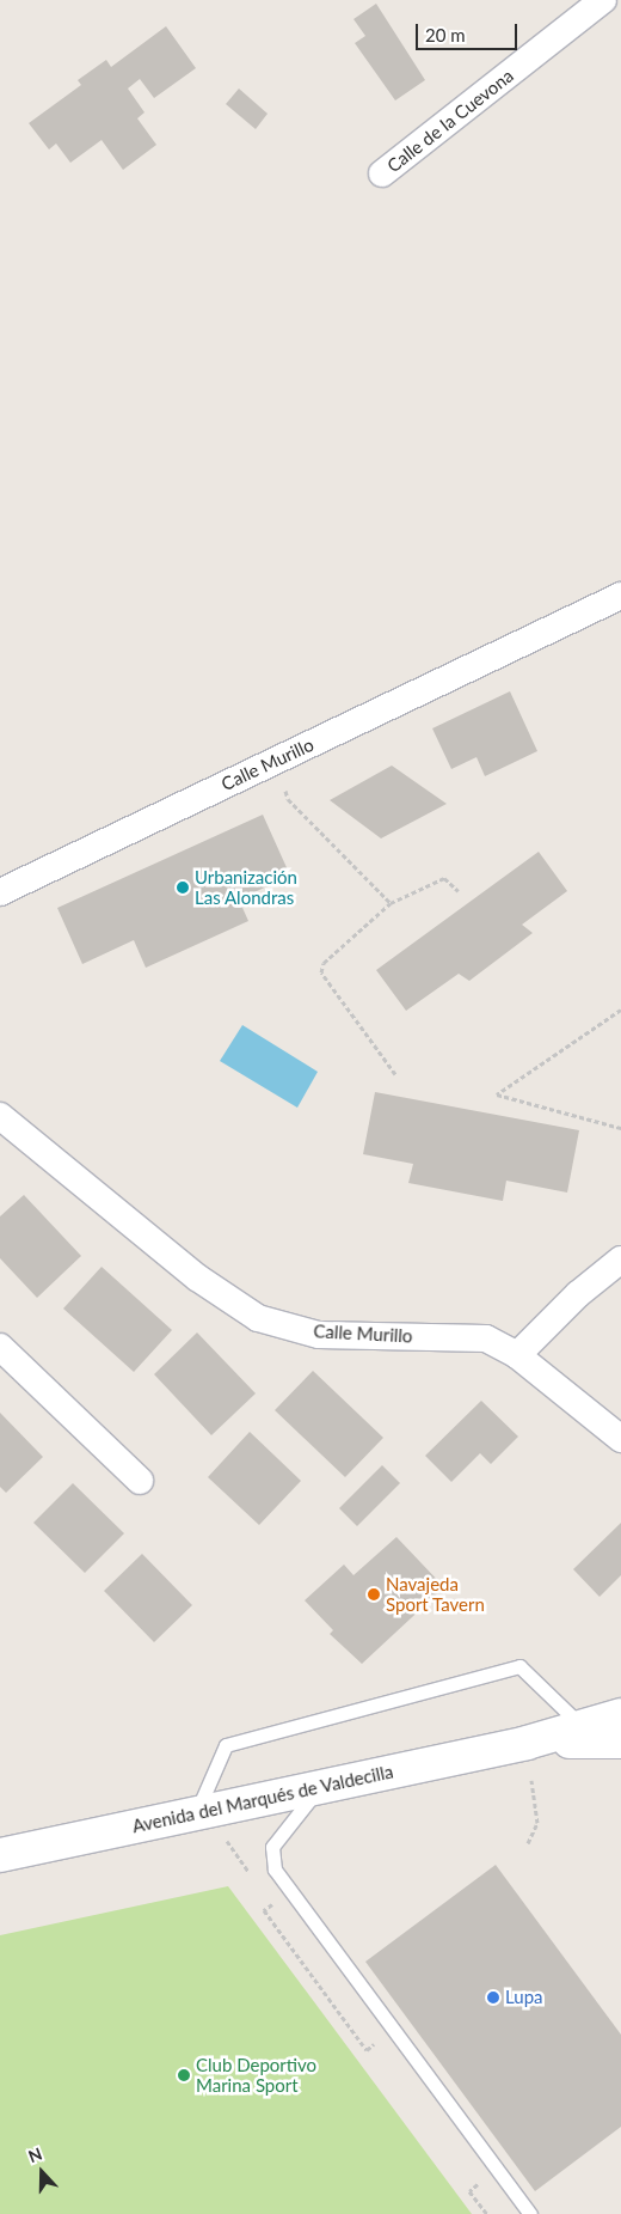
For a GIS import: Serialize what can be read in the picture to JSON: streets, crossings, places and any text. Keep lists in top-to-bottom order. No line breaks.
{"streets":{"main road":["Avenida del Marqués de Valdecilla"],"street":["Calle de la Cuevona","Calle Murillo"]},"places":["Urbanización Las Alondras","Navajeda Sport Tavern","Lupa","Club Deportivo Marina Sport"],"scale_bar":"20 m","north":"top"}
